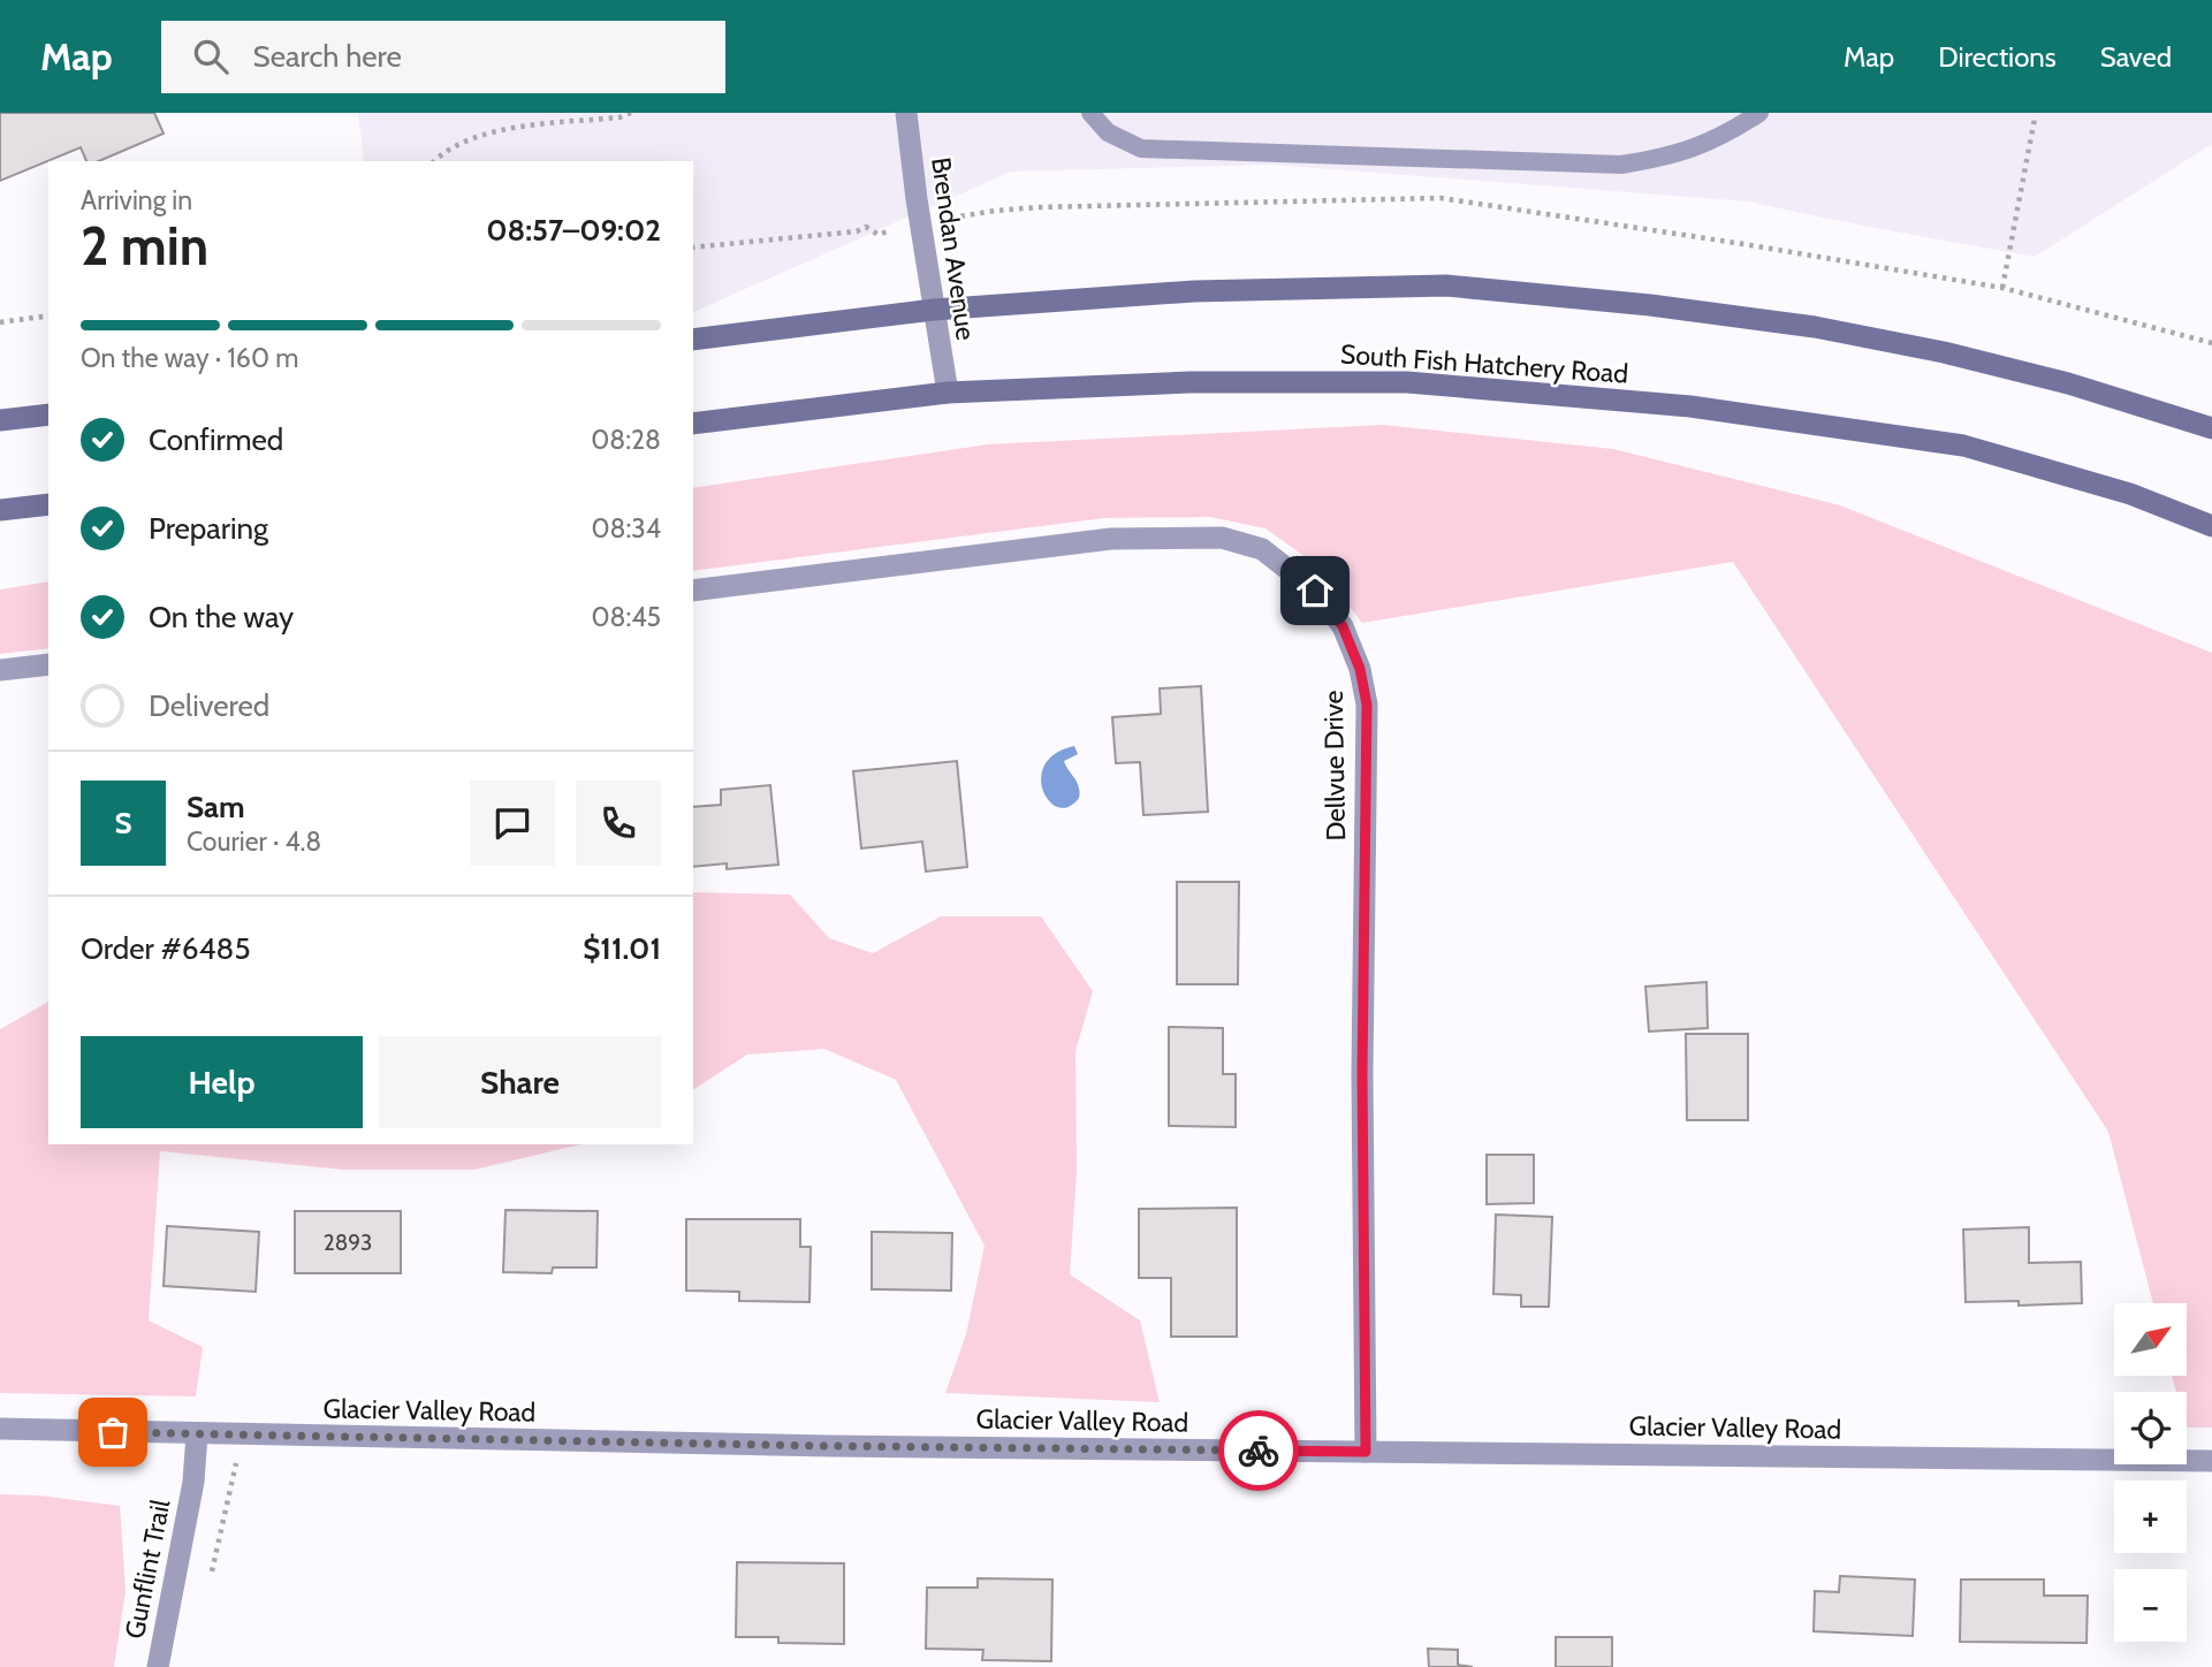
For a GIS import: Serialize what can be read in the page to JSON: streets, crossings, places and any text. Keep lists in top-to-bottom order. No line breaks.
{"streets":{"main road":["South Fish Hatchery Road"],"street":["Brendan Avenue","Dellvue Drive","Glacier Valley Road","Gunflint Trail"]},"crossings":[["Brendan Avenue","South Fish Hatchery Road"],["Dellvue Drive","Glacier Valley Road"],["Glacier Valley Road","Gunflint Trail"]],"house_numbers":["2893"],"north":"top right","page":{"header":"Map","search":"Search here","nav":["Map","Directions","Saved"],"heading":["2 min","Arriving in","08:57–09:02"],"panel":["Sam","Courier · 4.8","Order #6485","$11.01"],"bar":"On the way · 160 m","list":[["Confirmed","08:28"],["Preparing","08:34"],["On the way","08:45"],"Delivered"],"round":"S","buttons":["Help","Share"],"map_buttons":["+","−"]}}
